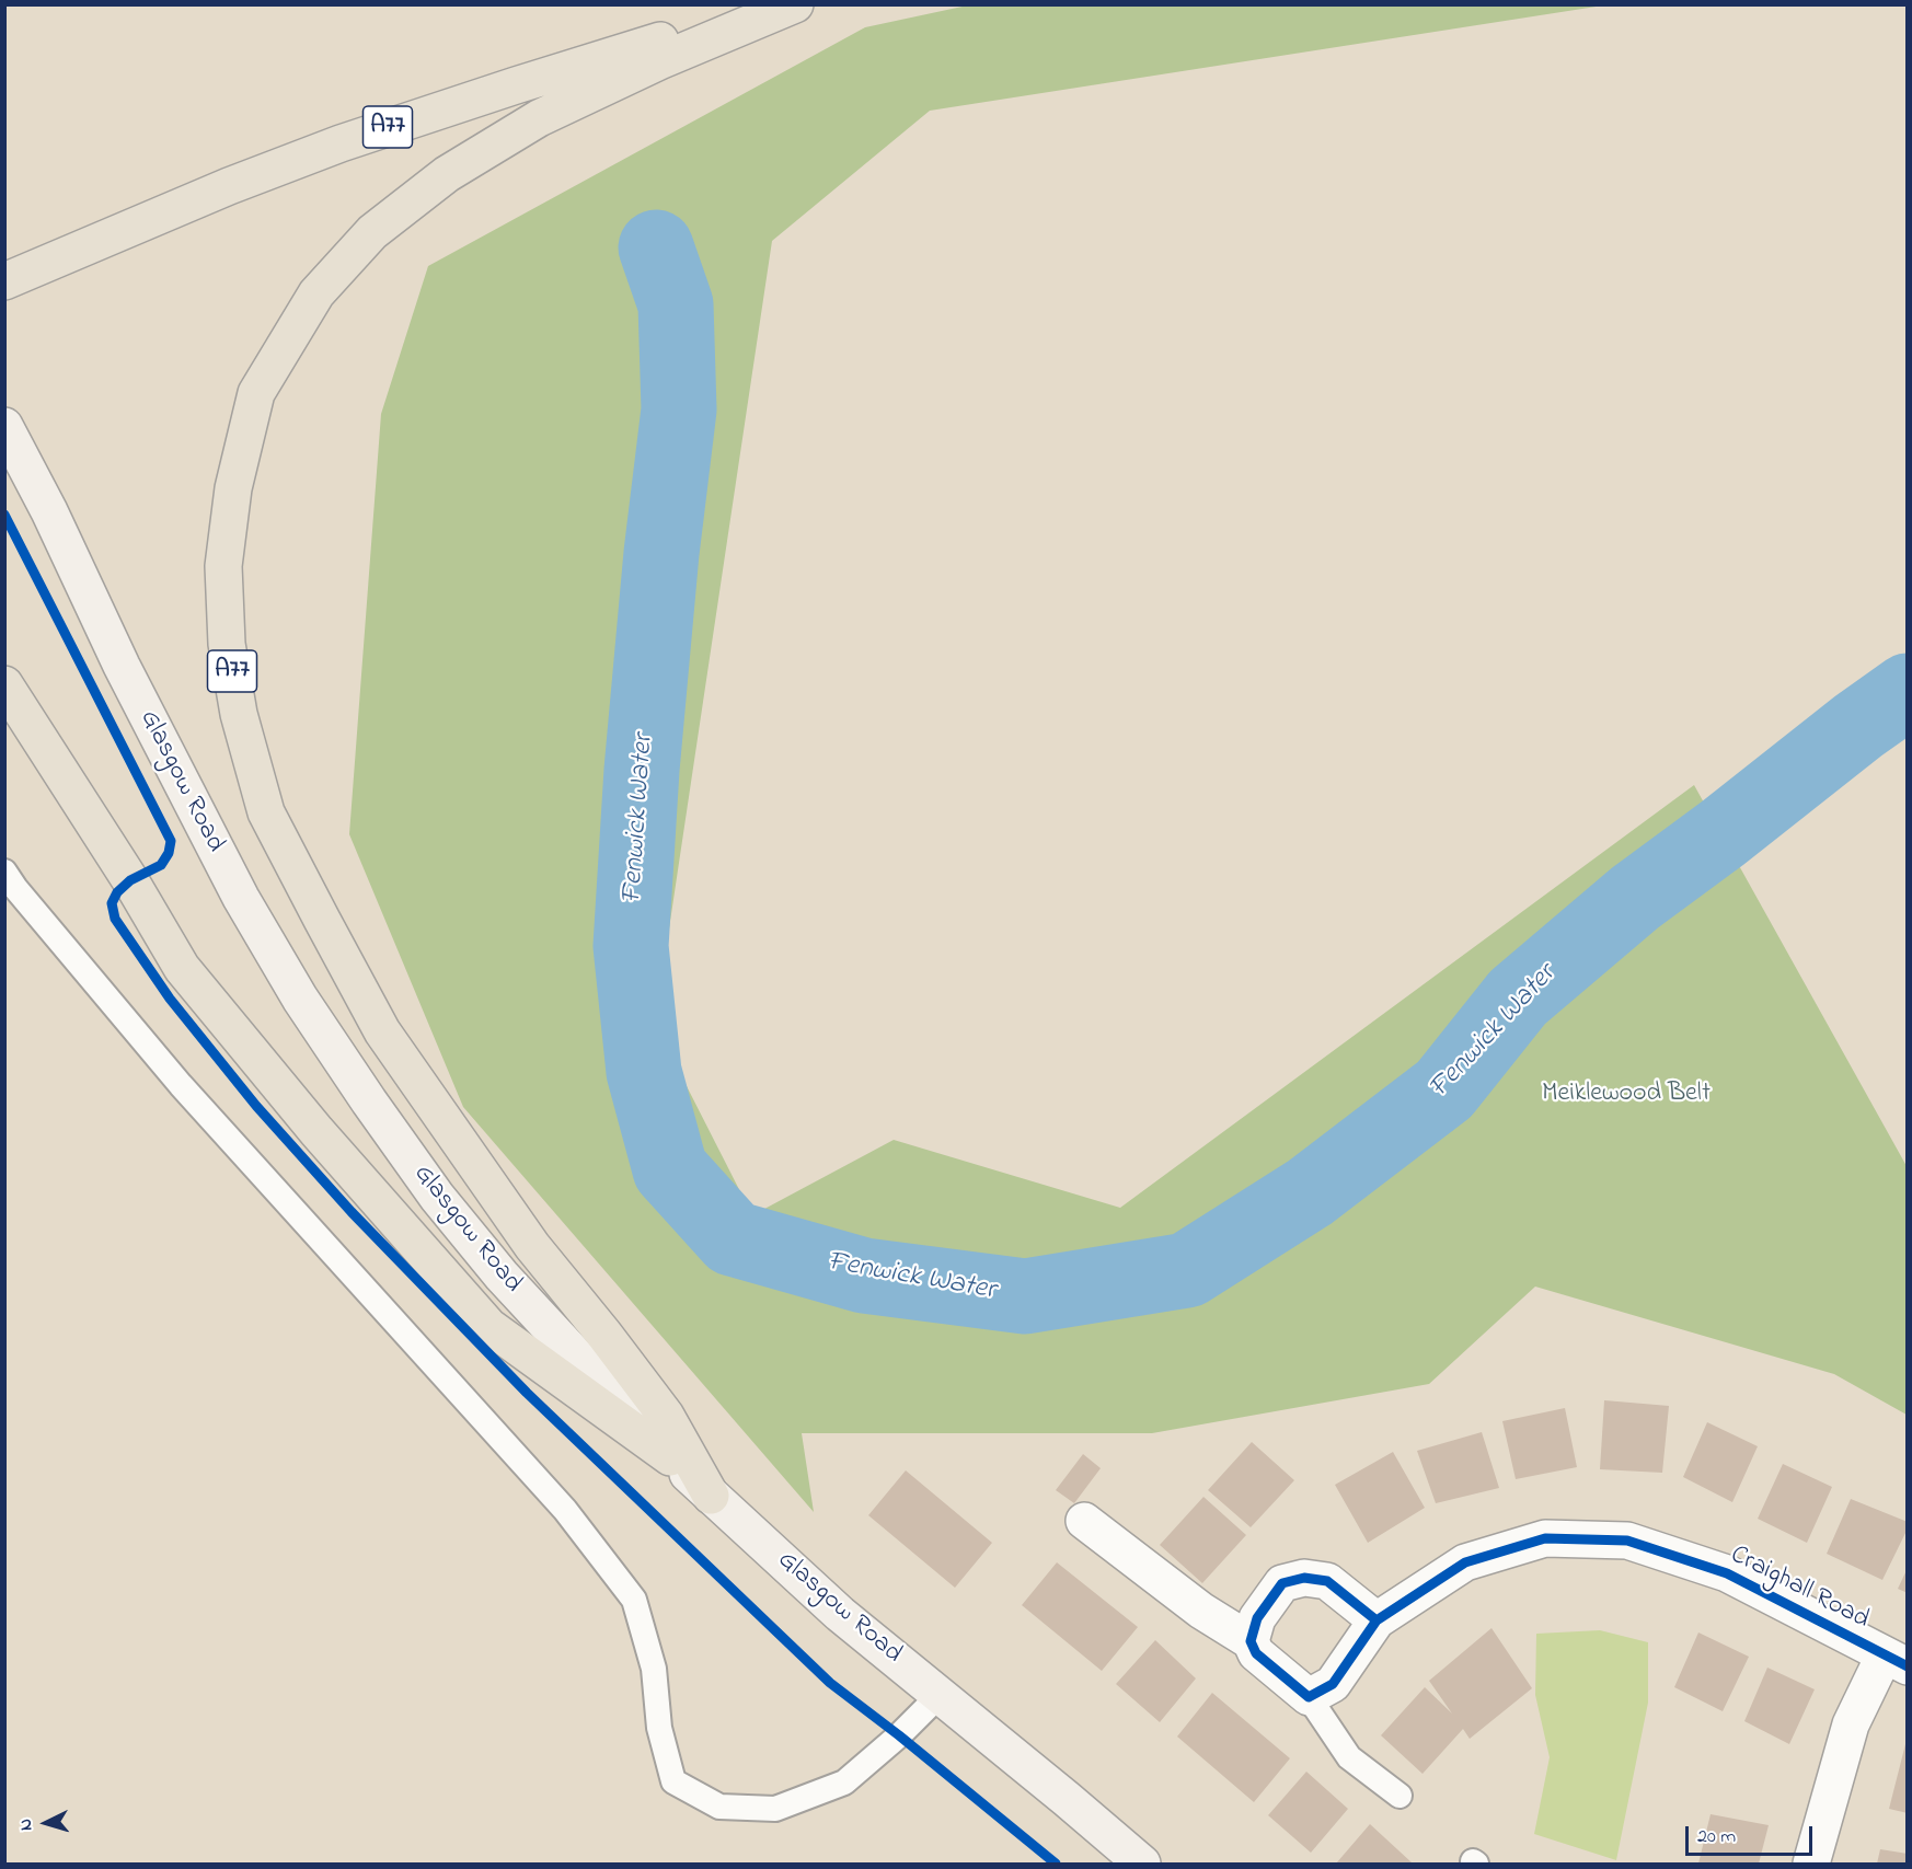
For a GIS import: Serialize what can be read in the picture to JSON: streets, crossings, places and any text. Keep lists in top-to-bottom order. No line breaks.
{"streets":{"highway":["A77"],"main road":["Glasgow Road"],"street":["Craighall Road"]},"crossings":[["A77","Glasgow Road"]],"water":["Fenwick Water"],"parks":["Meiklewood Belt"],"scale_bar":"20 m","north":"left"}
